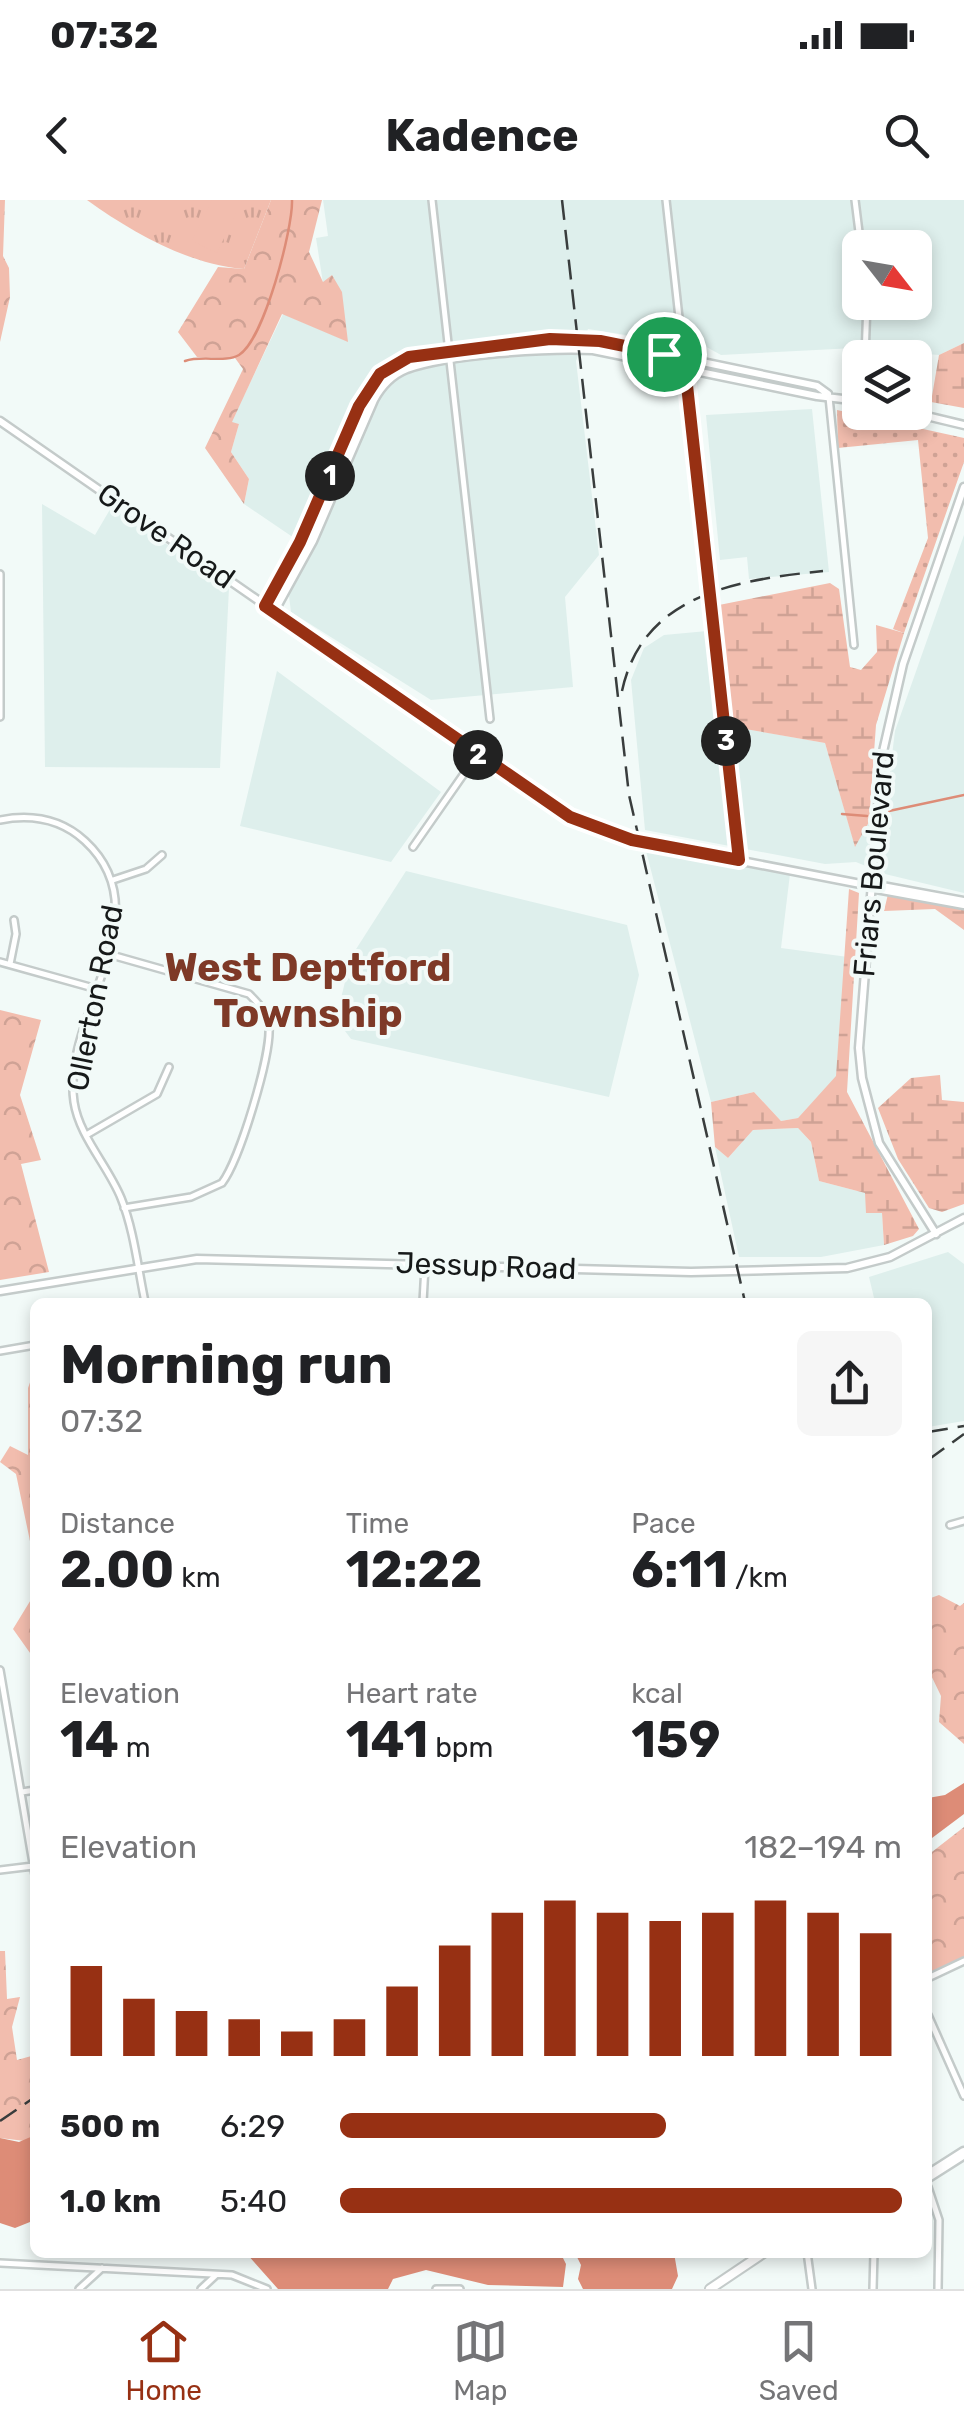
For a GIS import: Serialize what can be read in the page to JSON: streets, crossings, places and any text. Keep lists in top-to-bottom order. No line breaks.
{"streets":{"street":["Grove Road","Friars Boulevard","Ollerton Road","Jessup Road"]},"crossings":[["Grove Road","Friars Boulevard"],["Friars Boulevard","Jessup Road"],["Ollerton Road","Jessup Road"]],"districts":["West Deptford Township"],"north":"bottom right","page":{"status":"07:32","header":"Kadence","pins":["1","3","2"],"heading":["Morning run","07:32"],"stats":[["Distance","2.00 km"],["Time","12:22"],["Pace","6:11 /km"],["Elevation","14 m"],["Heart rate","141 bpm"],["kcal","159"]],"chart":["Elevation","182–194 m"],"list":[{"name":"500 m","note":"6:29"},{"name":"1.0 km","note":"5:40"}],"tabs":["Home","Map","Saved"]}}
